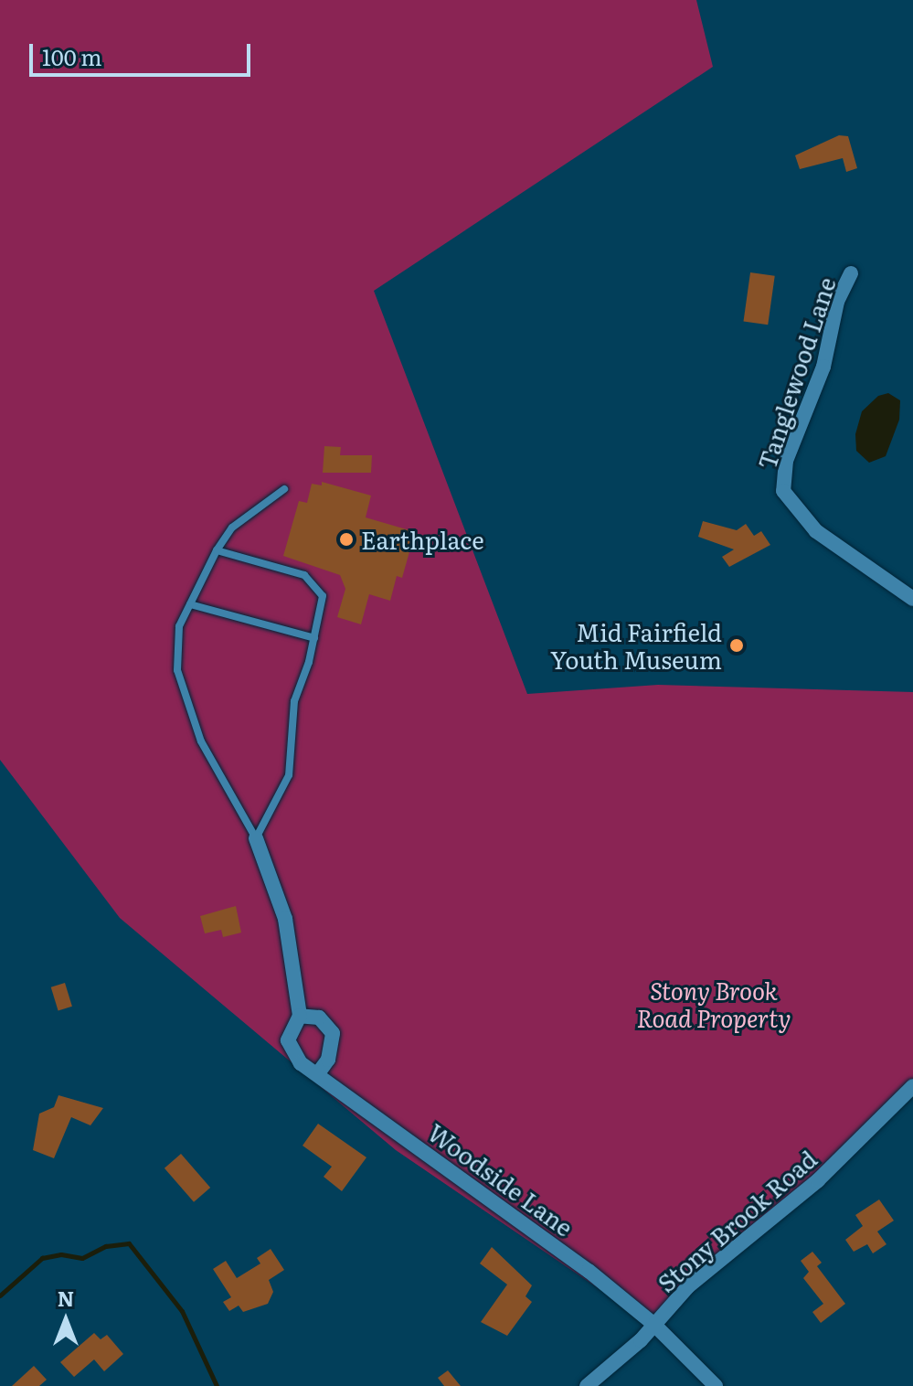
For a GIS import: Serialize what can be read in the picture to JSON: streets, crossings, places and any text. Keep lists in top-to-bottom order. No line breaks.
{"streets":{"street":["Tanglewood Lane","Woodside Lane","Stony Brook Road"]},"crossings":[["Woodside Lane","Stony Brook Road"]],"parks":["Stony Brook Road Property"],"places":["Earthplace","Mid Fairfield Youth Museum"],"scale_bar":"100 m","north":"top"}
